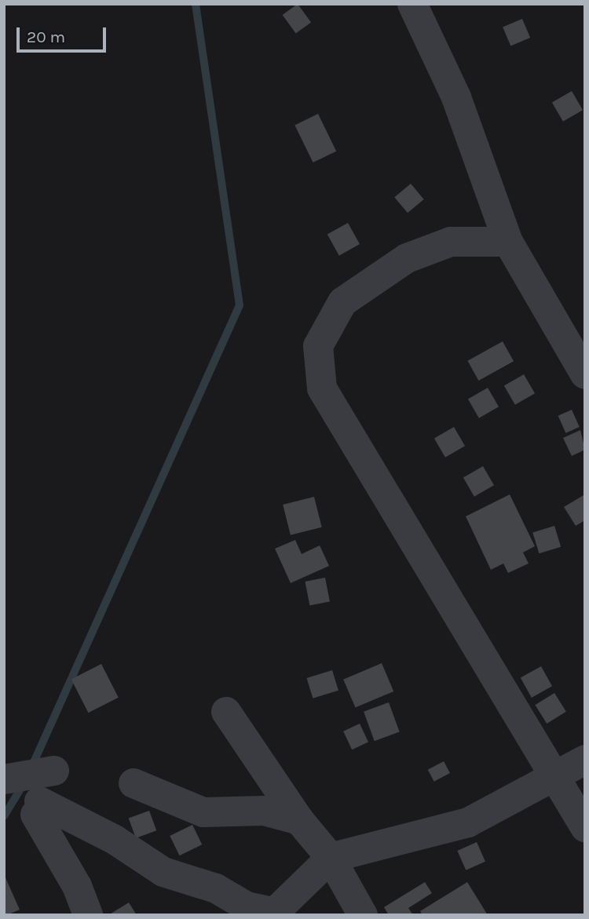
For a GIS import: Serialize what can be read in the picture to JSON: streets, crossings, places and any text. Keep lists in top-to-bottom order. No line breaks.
{"scale_bar":"20 m"}
